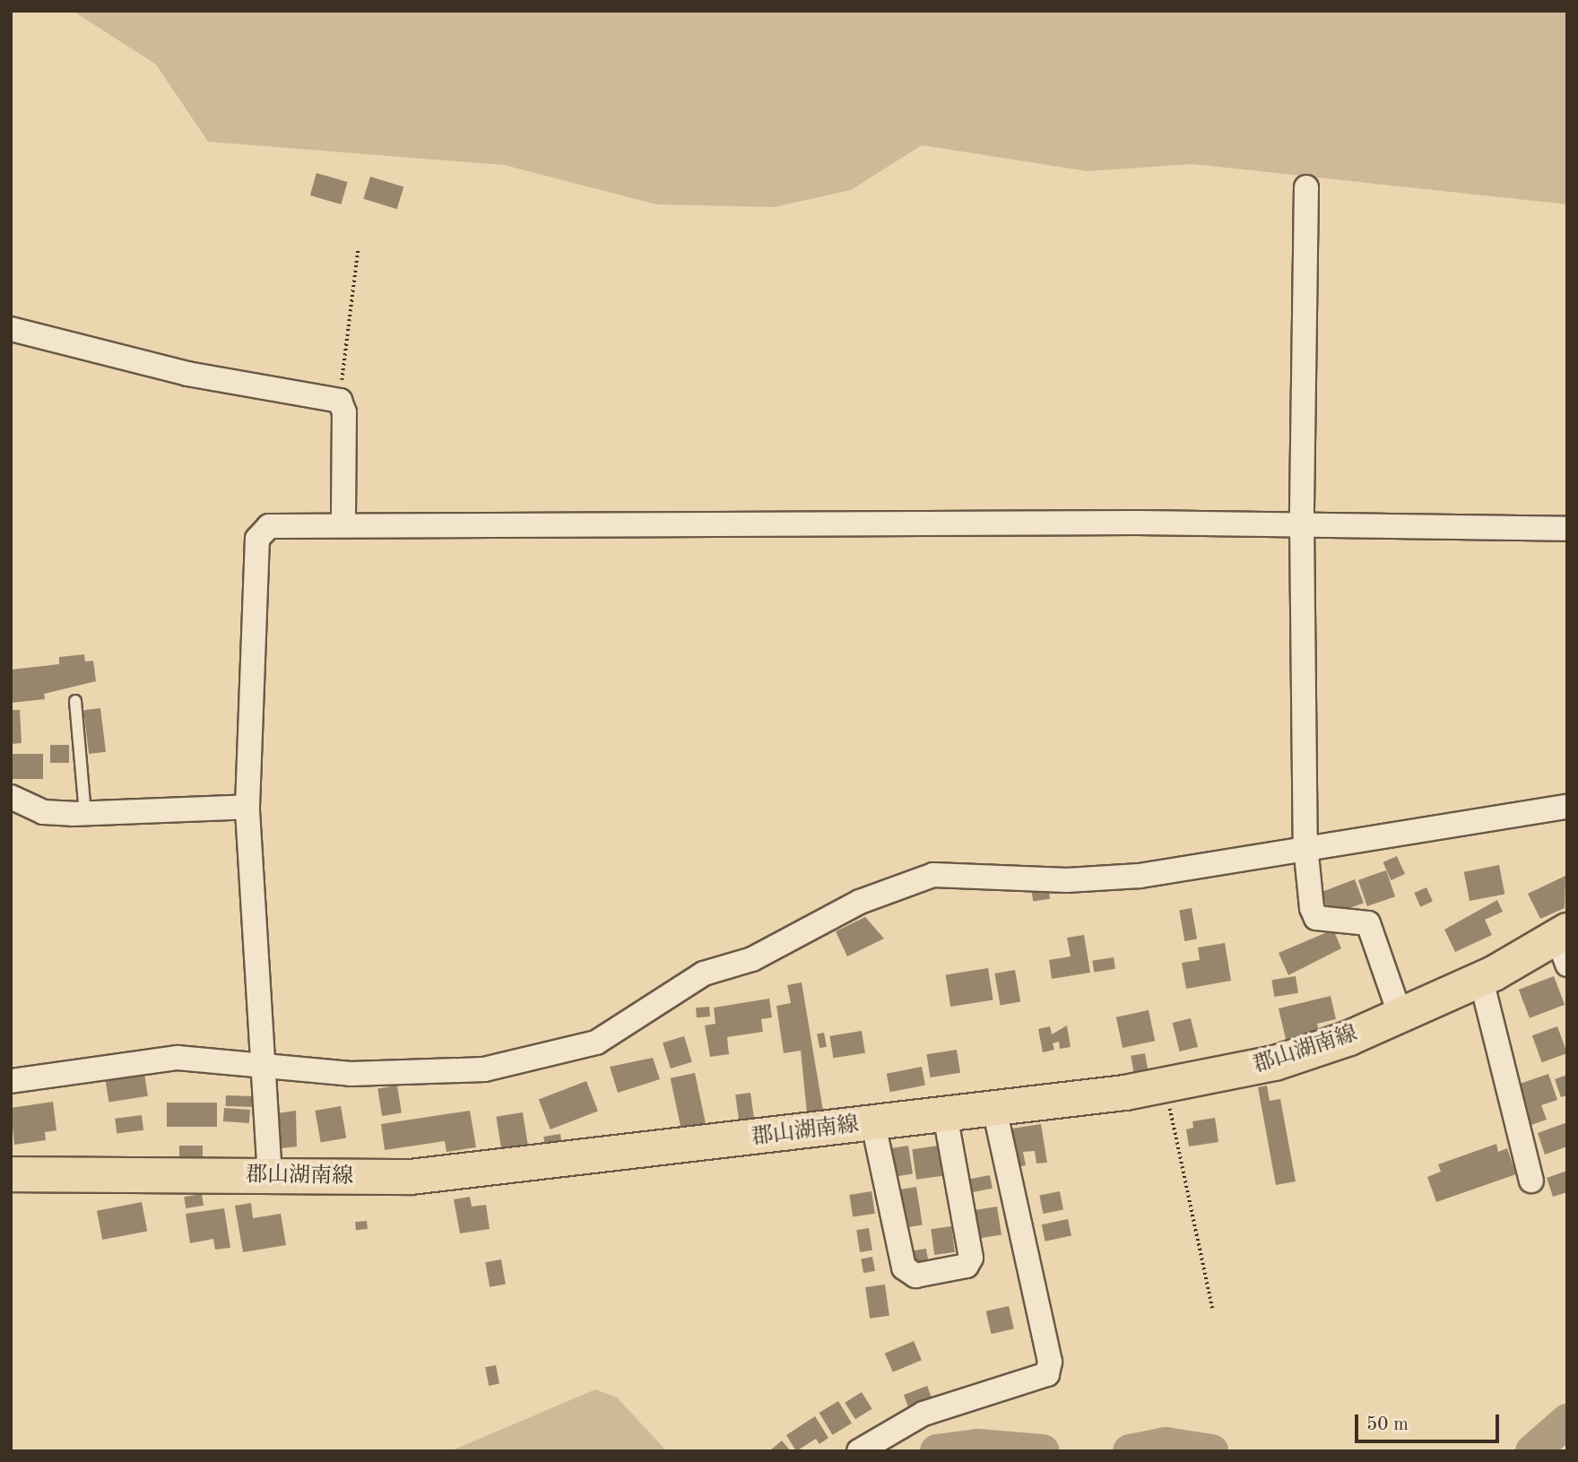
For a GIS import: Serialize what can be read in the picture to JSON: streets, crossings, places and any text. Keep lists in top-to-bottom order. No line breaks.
{"streets":{"main road":["郡山湖南線"]},"scale_bar":"50 m"}
